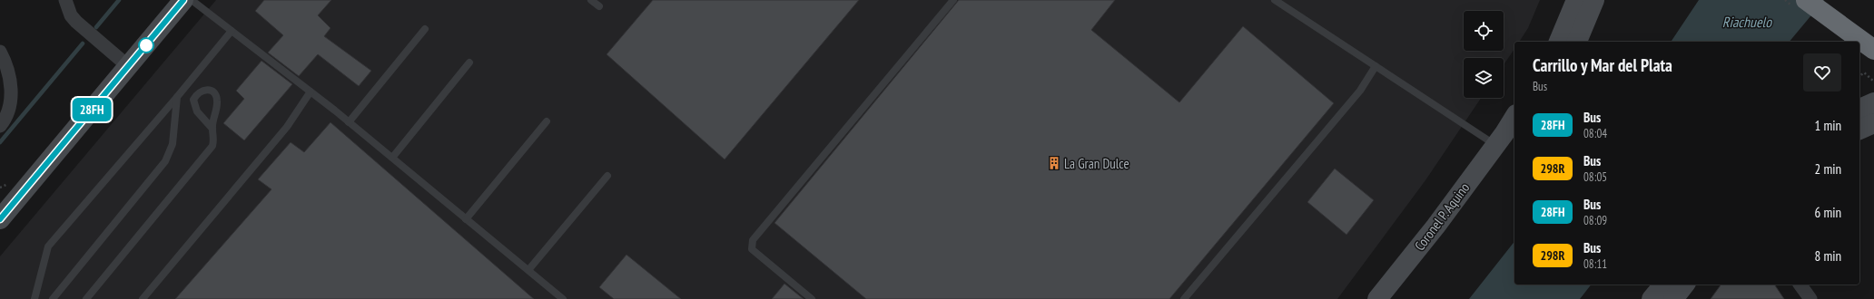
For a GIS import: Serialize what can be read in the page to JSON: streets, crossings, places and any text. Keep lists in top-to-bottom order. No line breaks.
{"streets":{"street":["Coronel P. Aquino"]},"water":["Riachuelo"],"places":{"building":["La Gran Dulce"]},"lines":["bus line 28FH"],"page":{"on_map":"28FH","heading":["Carrillo y Mar del Plata","Bus"],"list":[{"mark":"28FH","name":"Bus","note":"08:04","value":"1 min"},{"mark":"298R","name":"Bus","note":"08:05","value":"2 min"},{"mark":"28FH","name":"Bus","note":"08:09","value":"6 min"},{"mark":"298R","name":"Bus","note":"08:11","value":"8 min"}]}}
